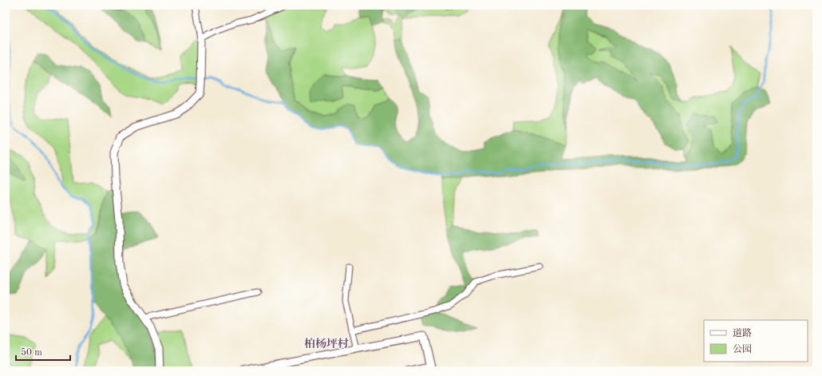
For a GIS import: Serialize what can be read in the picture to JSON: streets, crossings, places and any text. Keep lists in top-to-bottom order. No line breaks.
{"districts":["柏杨坪村"],"legend":["道路","公园"],"scale_bar":"50 m"}
